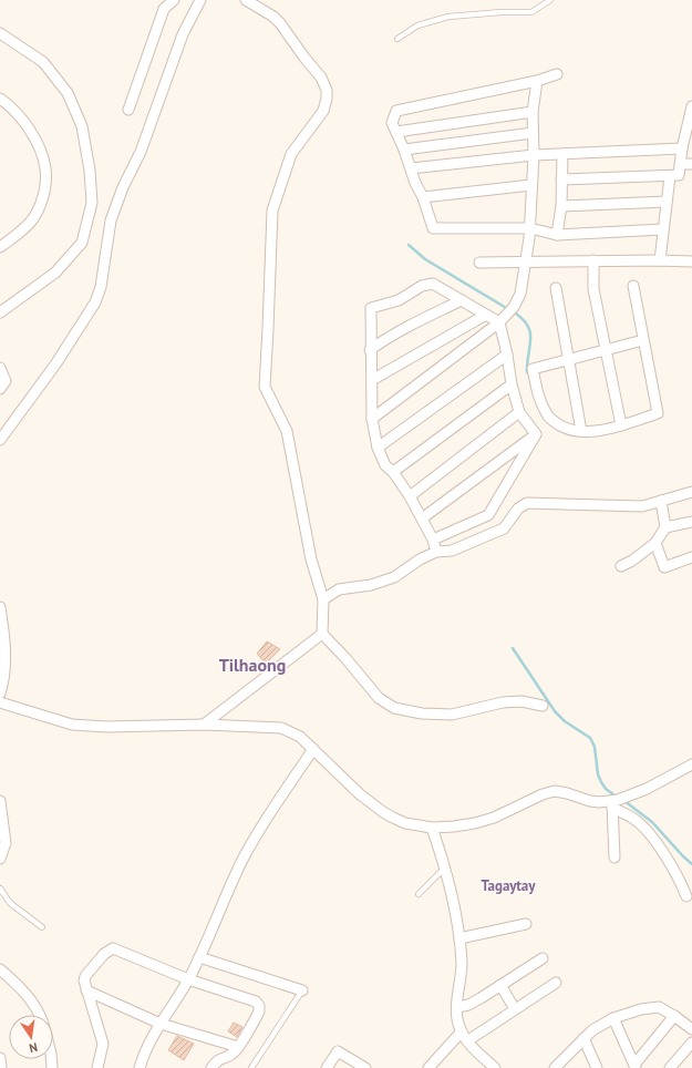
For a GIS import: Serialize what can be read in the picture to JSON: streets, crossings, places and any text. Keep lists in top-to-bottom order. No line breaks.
{"districts":["Tilhaong","Tagaytay"],"north":"bottom"}
